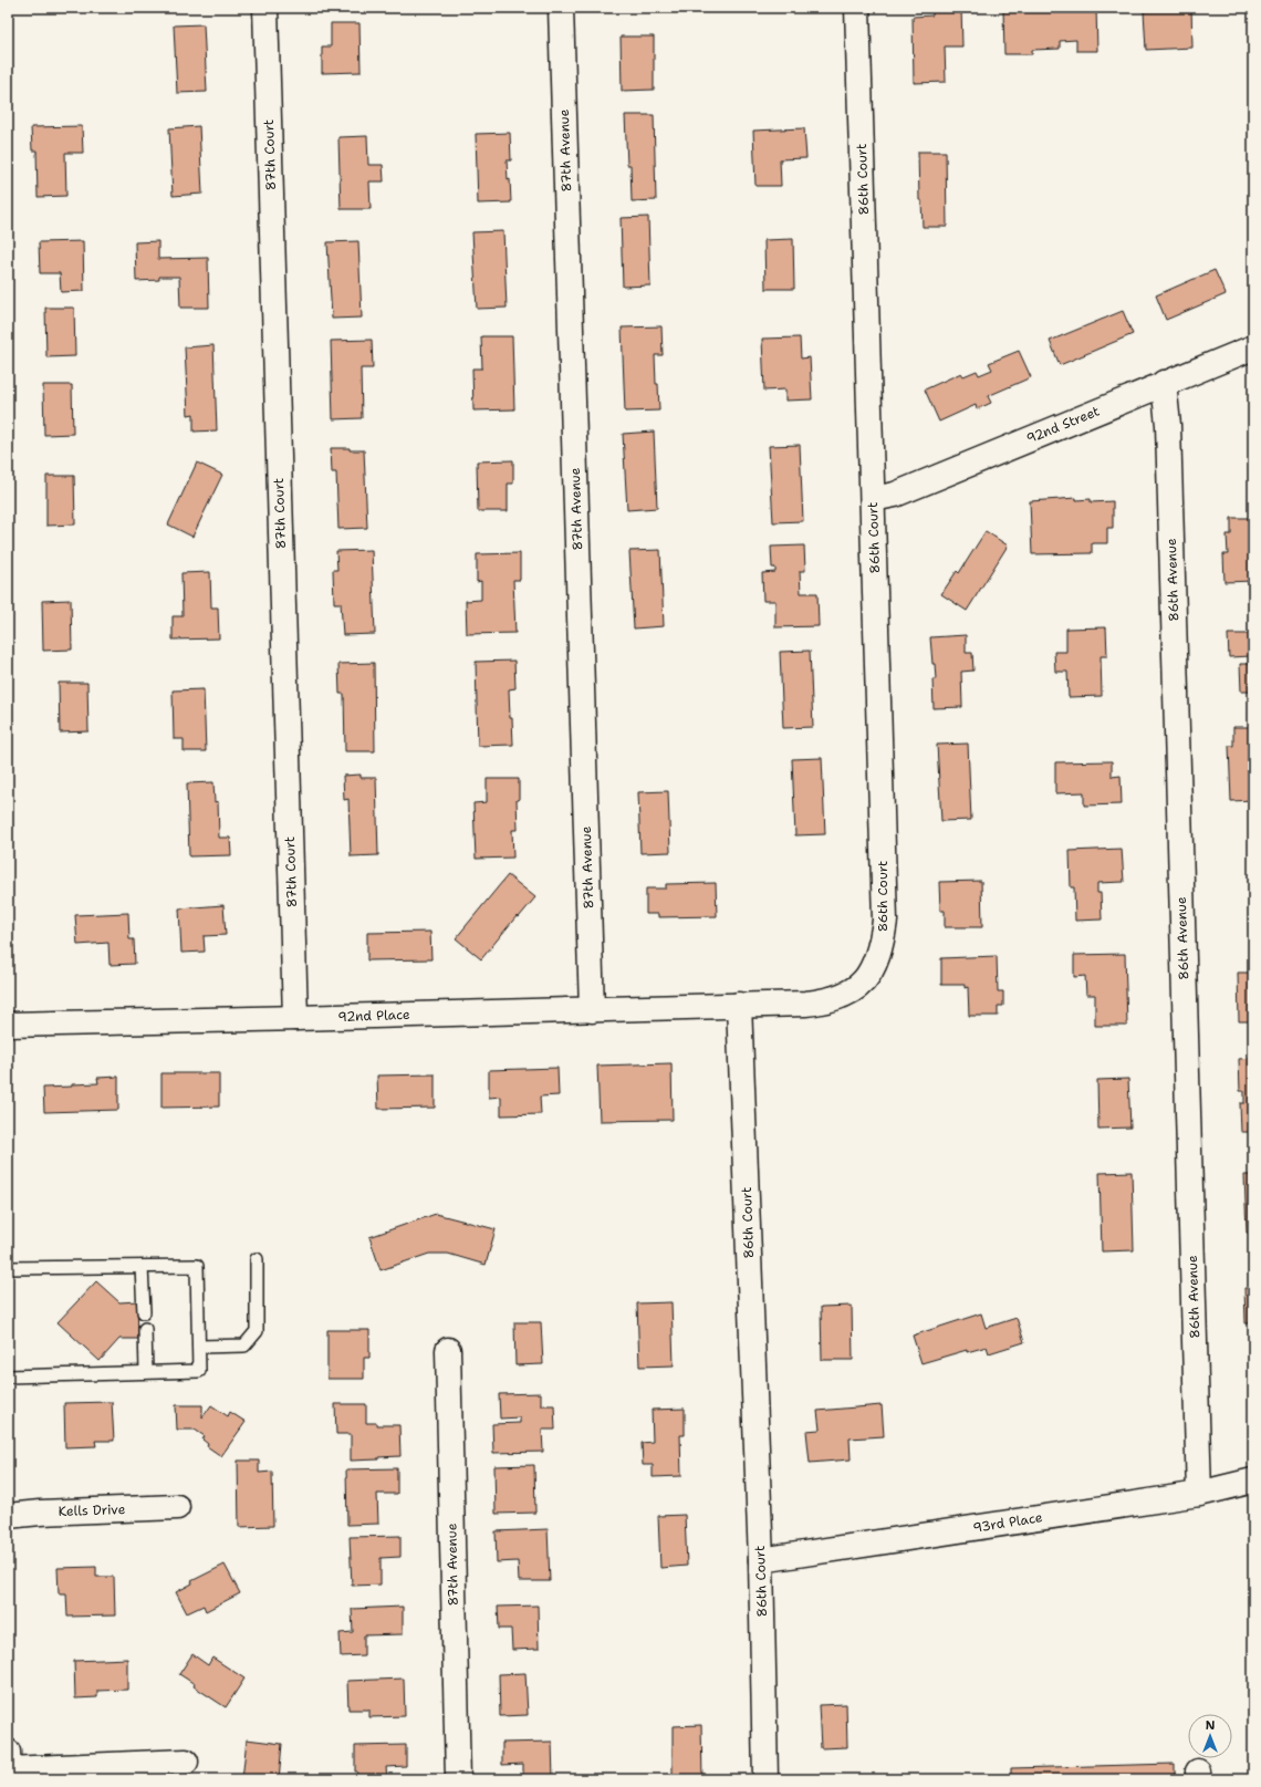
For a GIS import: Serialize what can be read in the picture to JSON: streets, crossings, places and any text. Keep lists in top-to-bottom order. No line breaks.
{"streets":{"street":["87th Avenue","87th Court","86th Court","92nd Street","86th Avenue","92nd Place","Kells Drive","93rd Place"]},"crossings":[["87th Avenue","92nd Place"],["87th Court","92nd Place"],["86th Court","92nd Street"],["86th Court","92nd Place"],["86th Court","93rd Place"],["92nd Street","86th Avenue"],["86th Avenue","93rd Place"]],"north":"top"}
